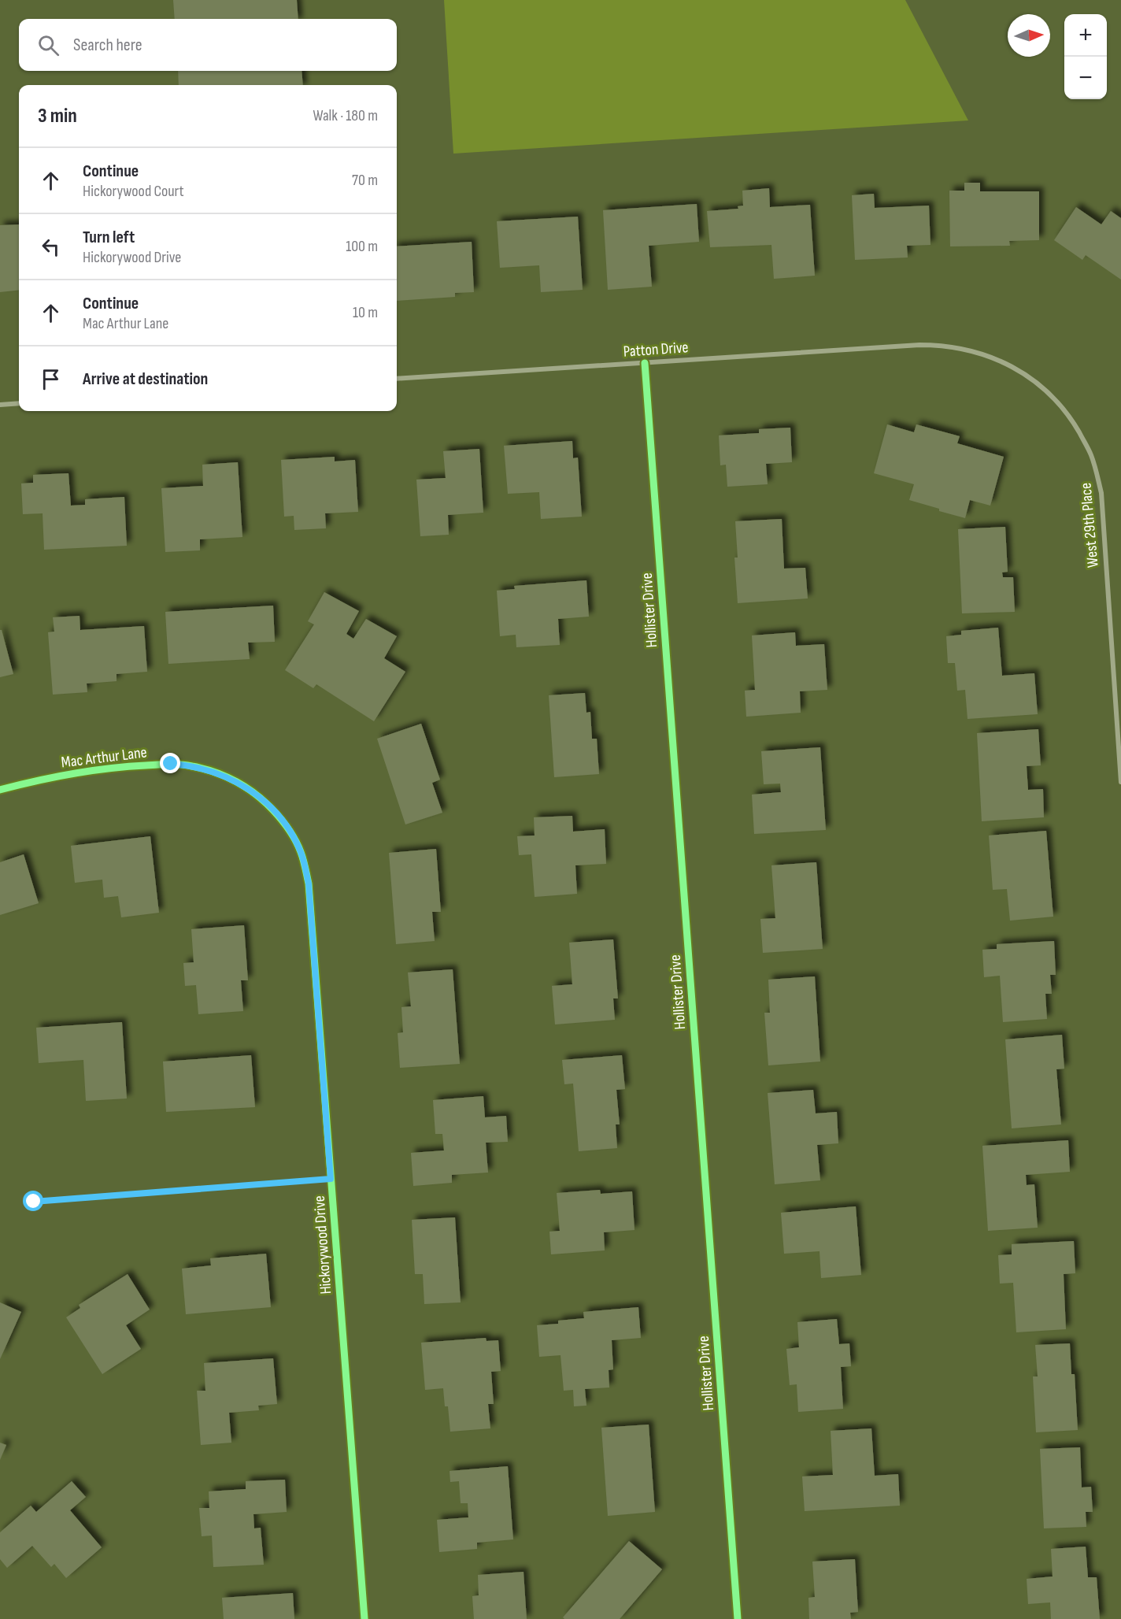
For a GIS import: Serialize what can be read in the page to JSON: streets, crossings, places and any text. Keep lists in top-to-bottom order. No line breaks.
{"streets":{"street":["Patton Drive","West 29th Place","Hollister Drive","Mac Arthur Lane","Hickorywood Drive"]},"crossings":[["Patton Drive","West 29th Place"],["Patton Drive","Hollister Drive"],["Mac Arthur Lane","Hickorywood Drive"]],"north":"right","page":{"map_buttons":["+","−"],"search":"Search here","heading":["3 min","Walk · 180 m"],"list":[["Continue","Hickorywood Court","70 m"],["Turn left","Hickorywood Drive","100 m"],["Continue","Mac Arthur Lane","10 m"],"Arrive at destination"]}}
